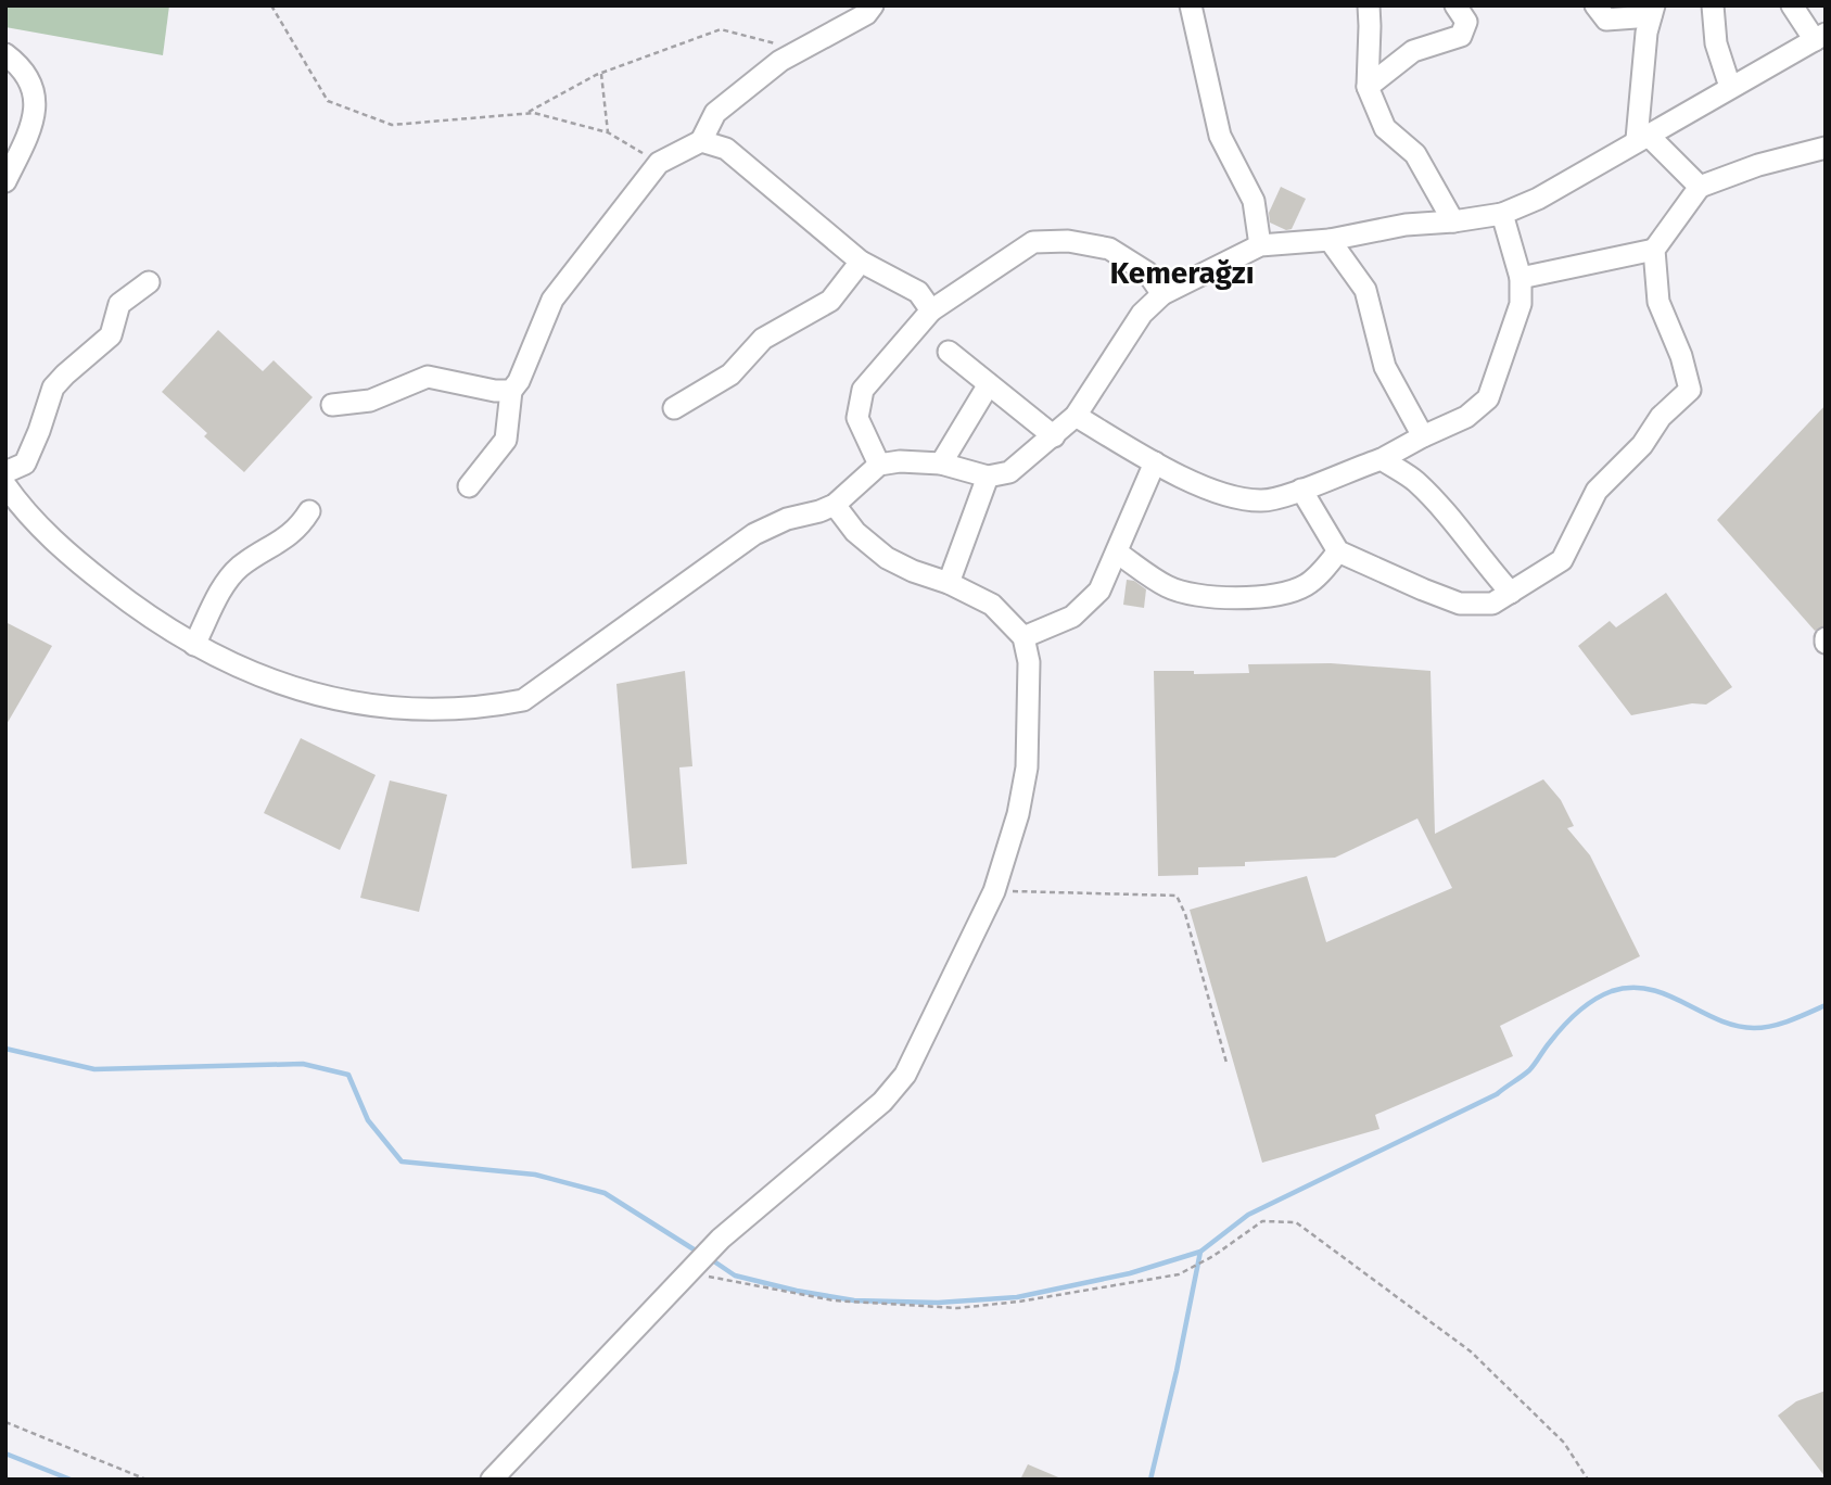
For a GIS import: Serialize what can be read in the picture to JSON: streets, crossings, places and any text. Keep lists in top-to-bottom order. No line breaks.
{"districts":["Kemerağzı"]}
